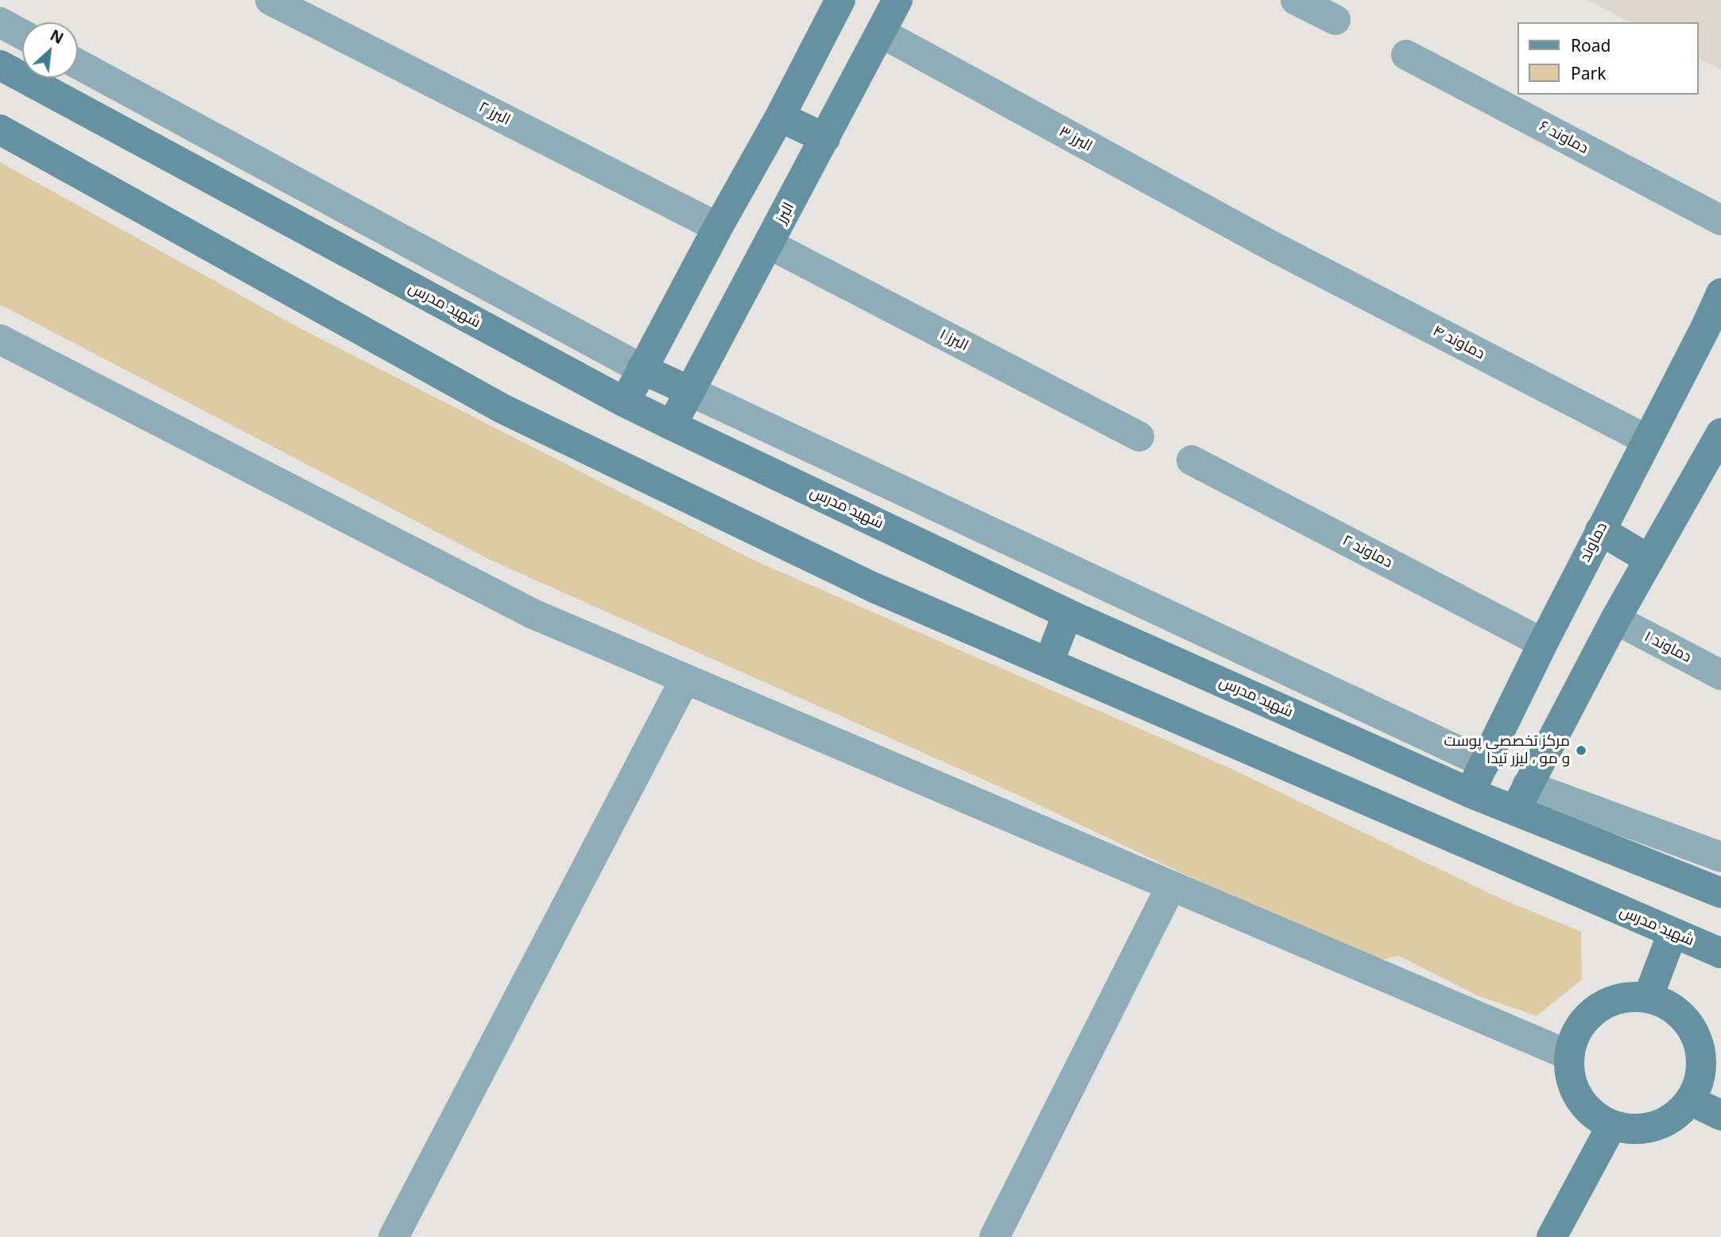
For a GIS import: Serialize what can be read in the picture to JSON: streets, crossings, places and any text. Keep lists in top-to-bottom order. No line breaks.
{"streets":{"main road":["البرز","شهید مدرس","دماوند"],"street":["البرز ۲","دماوند ۶","البرز ۳","البرز ۱","دماوند ۴","دماوند ۲","دماوند ۱"]},"crossings":[["البرز ۳","البرز"],["البرز ۳","دماوند ۴"],["البرز","شهید مدرس"],["البرز","البرز ۱"],["شهید مدرس","دماوند"],["دماوند ۴","دماوند"],["دماوند","دماوند ۲"]],"places":["مرکز تخصصی پوست و مو ، لیزر تیدا"],"legend":["Road","Park"],"north":"top right"}
